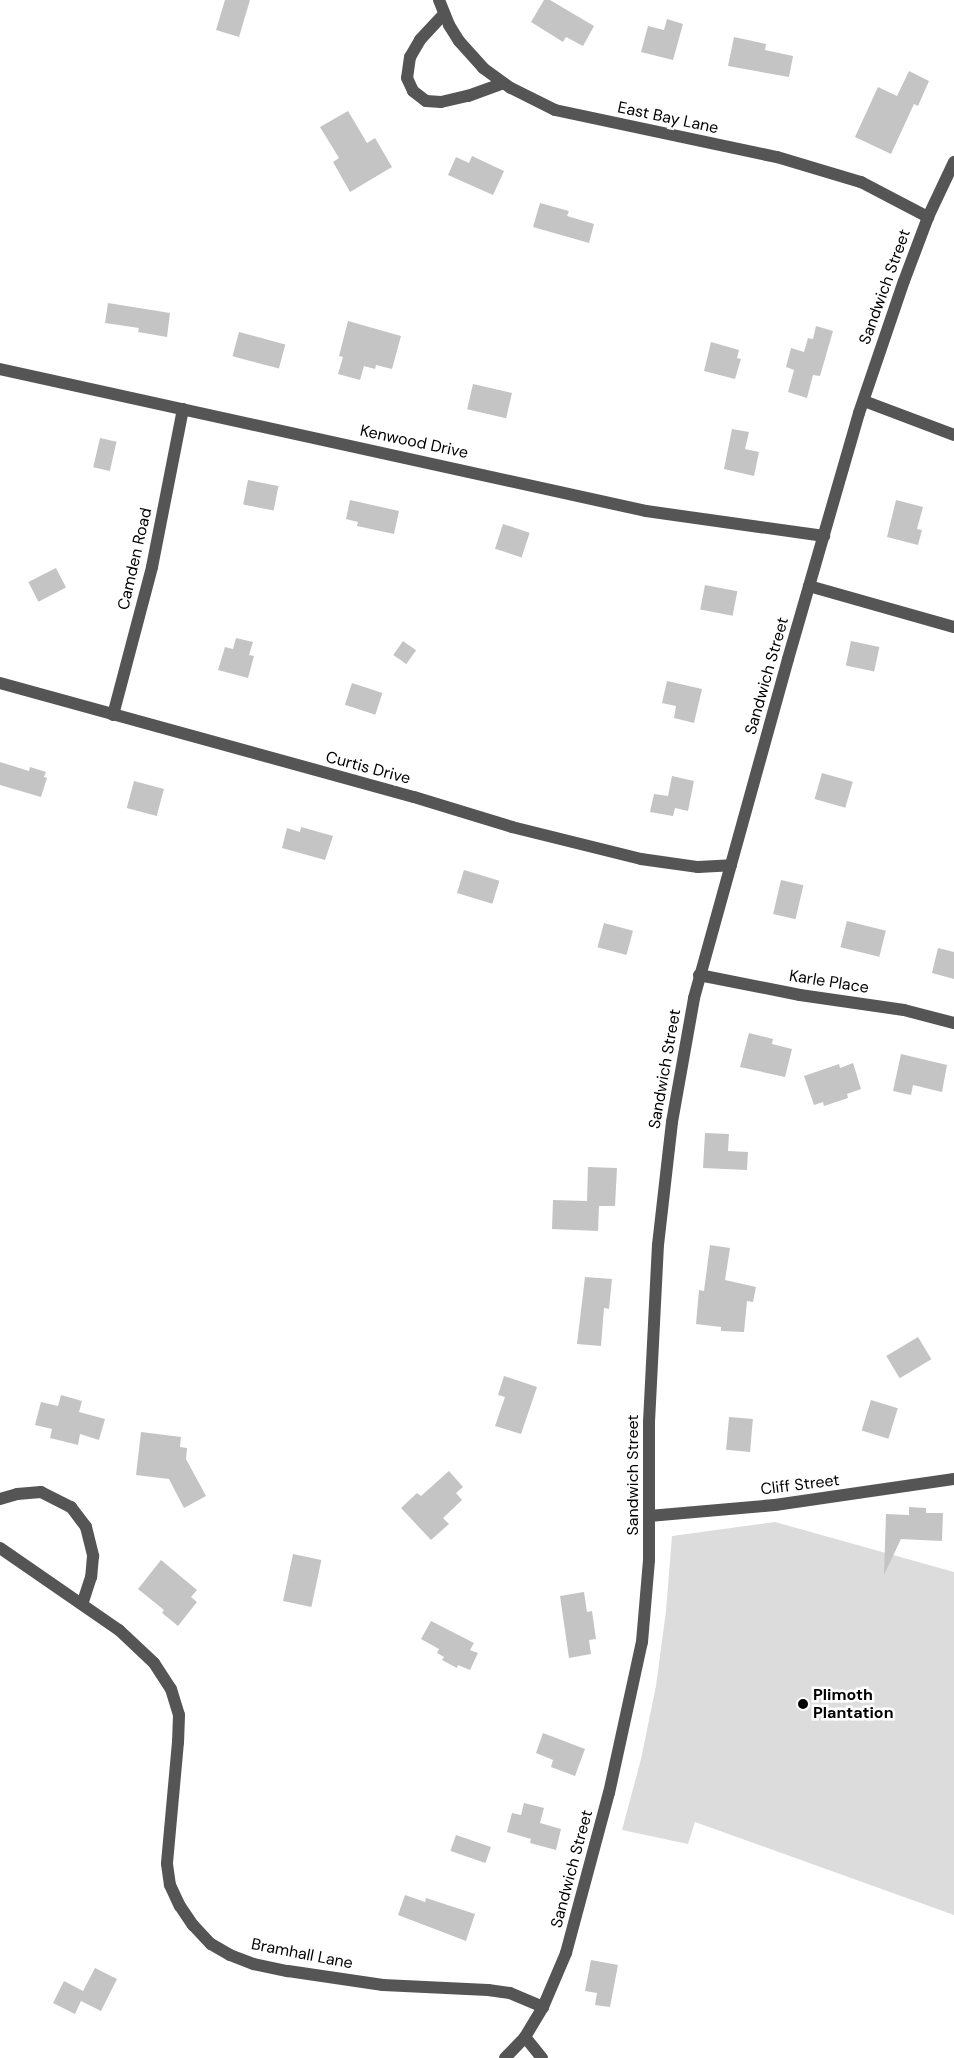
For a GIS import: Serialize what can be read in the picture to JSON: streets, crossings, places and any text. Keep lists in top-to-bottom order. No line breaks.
{"streets":{"street":["East Bay Lane","Sandwich Street","Kenwood Drive","Camden Road","Curtis Drive","Karle Place","Cliff Street","Bramhall Lane"]},"crossings":[["East Bay Lane","Sandwich Street"],["Sandwich Street","Kenwood Drive"],["Sandwich Street","Curtis Drive"],["Sandwich Street","Karle Place"],["Sandwich Street","Cliff Street"],["Sandwich Street","Bramhall Lane"],["Kenwood Drive","Camden Road"],["Camden Road","Curtis Drive"]],"places":["Plimoth Plantation"]}
